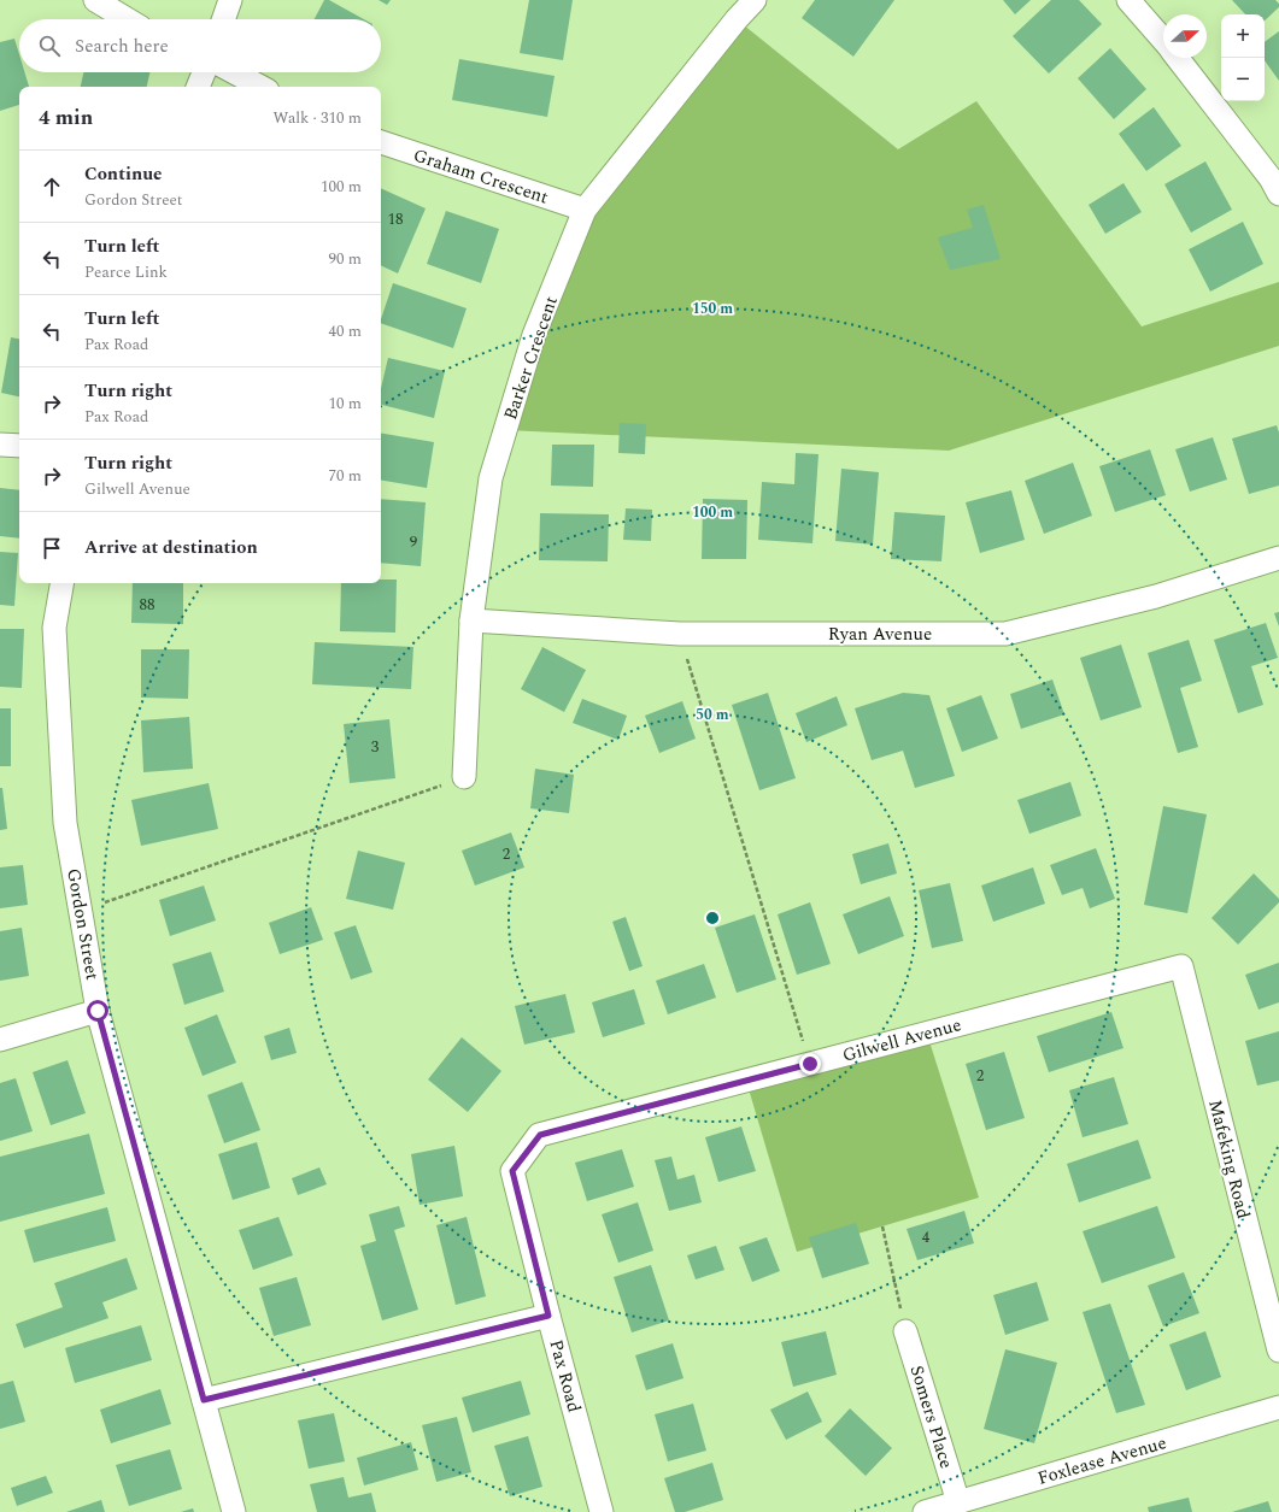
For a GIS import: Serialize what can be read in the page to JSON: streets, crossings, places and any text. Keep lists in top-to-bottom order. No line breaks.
{"streets":{"street":["Graham Crescent","Barker Crescent","Ryan Avenue","Gordon Street","Gilwell Avenue","Mafeking Road","Pax Road","Somers Place","Foxlease Avenue"]},"crossings":[["Graham Crescent","Barker Crescent"],["Barker Crescent","Ryan Avenue"],["Gilwell Avenue","Mafeking Road"],["Gilwell Avenue","Pax Road"],["Somers Place","Foxlease Avenue"]],"house_numbers":["18","9","88","3","2","2","4"],"north":"right","page":{"map_buttons":["+","−"],"search":"Search here","heading":["4 min","Walk · 310 m"],"list":[["Continue","Gordon Street","100 m"],["Turn left","Pearce Link","90 m"],["Turn left","Pax Road","40 m"],["Turn right","Pax Road","10 m"],["Turn right","Gilwell Avenue","70 m"],"Arrive at destination"]},"rings":["150 m","100 m","50 m"]}
